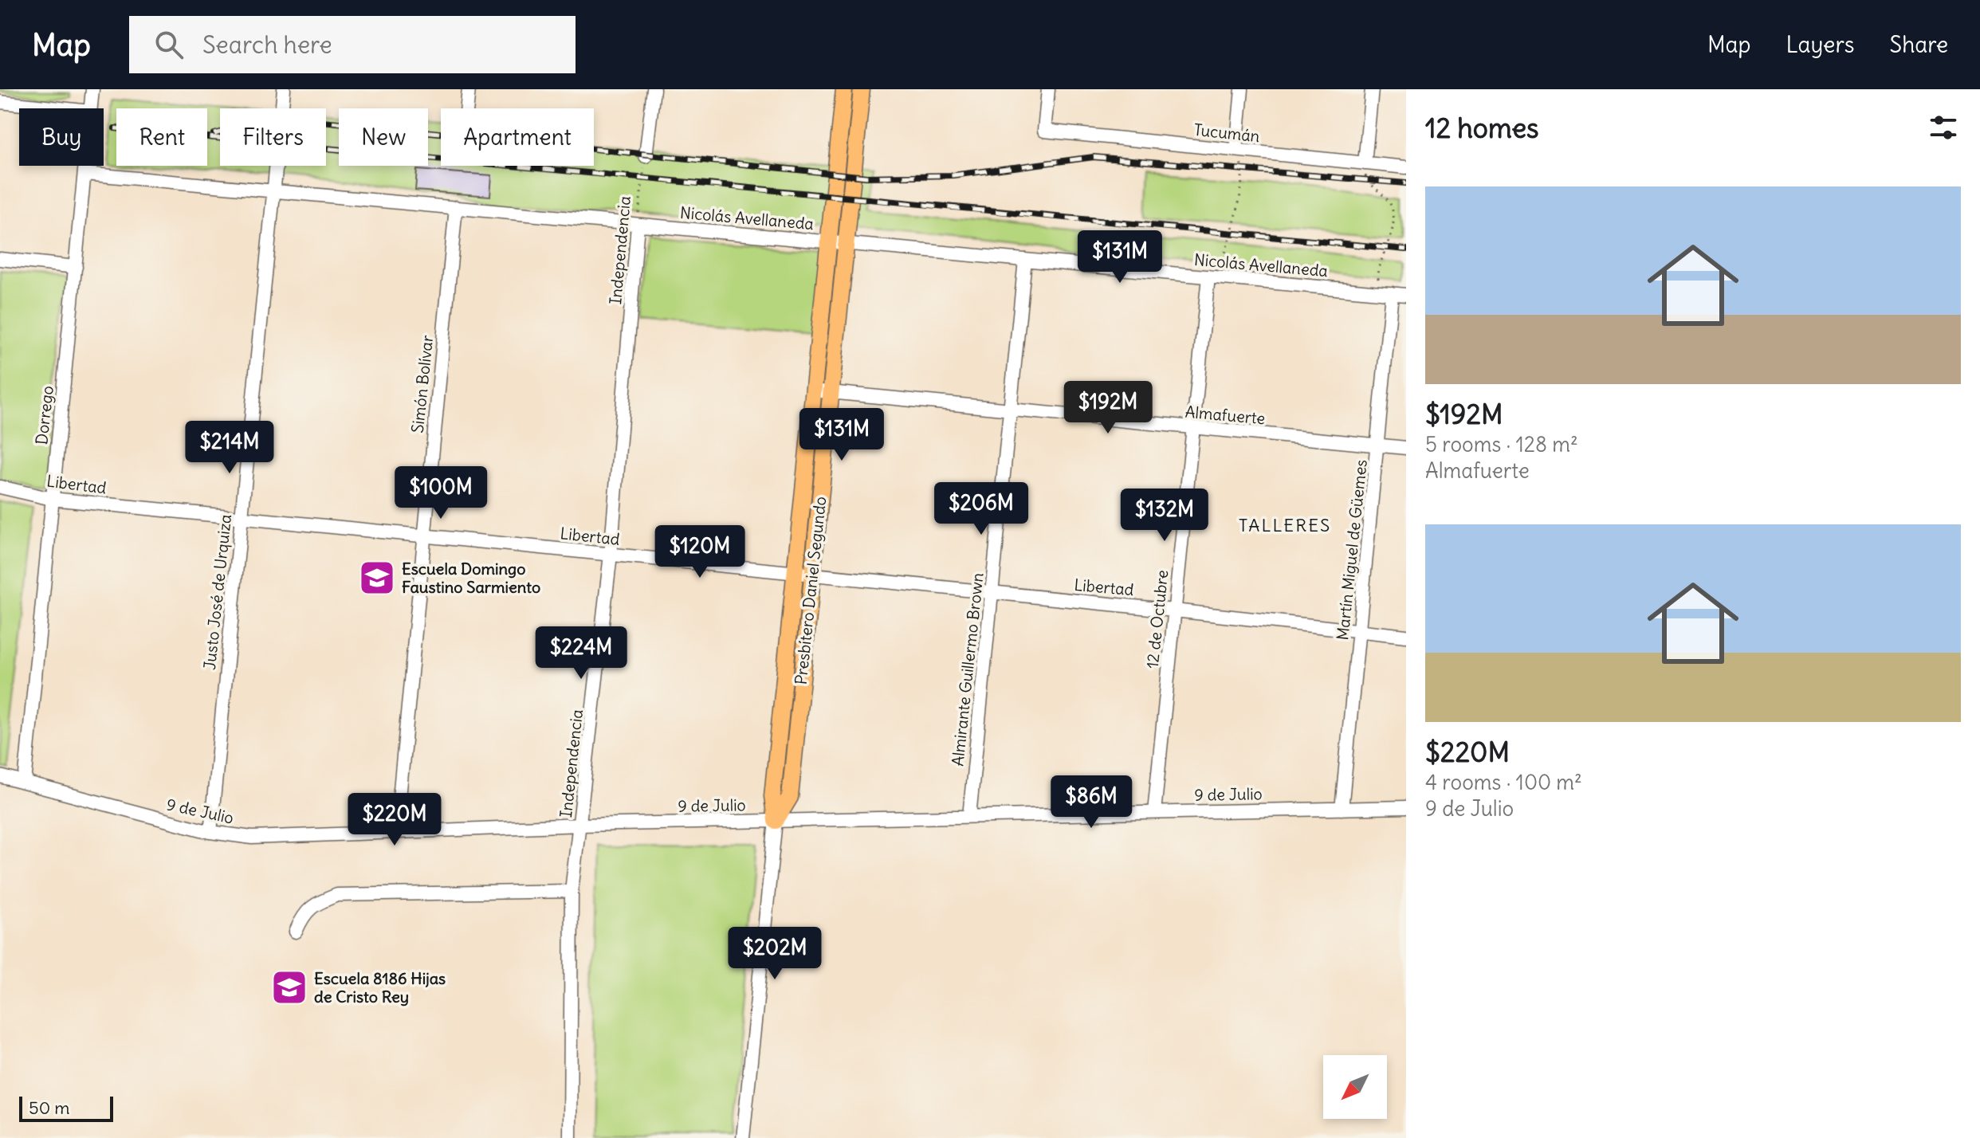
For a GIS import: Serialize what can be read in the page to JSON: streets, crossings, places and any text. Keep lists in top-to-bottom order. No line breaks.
{"streets":{"main road":["Presbítero Daniel Segundo"],"street":["Tucumán","Nicolás Avellaneda","Independencia","Simón Bolívar","Dorrego","Almafuerte","Libertad","Martín Miguel de Güemes","Justo José de Urquiza","12 de Octubre","Almirante Guillermo Brown","9 de Julio"]},"crossings":[["Nicolás Avellaneda","Independencia"],["Nicolás Avellaneda","Simón Bolívar"],["Nicolás Avellaneda","Dorrego"],["Nicolás Avellaneda","Martín Miguel de Güemes"],["Nicolás Avellaneda","Presbítero Daniel Segundo"],["Nicolás Avellaneda","Justo José de Urquiza"],["Nicolás Avellaneda","12 de Octubre"],["Nicolás Avellaneda","Almirante Guillermo Brown"],["Independencia","Libertad"],["Independencia","9 de Julio"],["Simón Bolívar","Libertad"],["Simón Bolívar","9 de Julio"],["Dorrego","Libertad"],["Dorrego","9 de Julio"],["Almafuerte","Martín Miguel de Güemes"],["Almafuerte","Presbítero Daniel Segundo"],["Almafuerte","12 de Octubre"],["Almafuerte","Almirante Guillermo Brown"],["Libertad","Martín Miguel de Güemes"],["Libertad","Presbítero Daniel Segundo"],["Libertad","Justo José de Urquiza"],["Libertad","12 de Octubre"],["Libertad","Almirante Guillermo Brown"],["Martín Miguel de Güemes","9 de Julio"],["Presbítero Daniel Segundo","9 de Julio"],["Justo José de Urquiza","9 de Julio"],["12 de Octubre","9 de Julio"],["Almirante Guillermo Brown","9 de Julio"]],"districts":["TALLERES"],"places":{"school or university":["Escuela Domingo Faustino Sarmiento","Escuela 8186 Hijas de Cristo Rey"]},"scale_bar":"50 m","north":"bottom left","page":{"header":"Map","search":"Search here","nav":["Map","Layers","Share"],"heading":"12 homes","chip":["Buy","Rent","Filters","New","Apartment"],"list":[{"name":"$192M","note":"5 rooms · 128 m² · Almafuerte"},{"name":"$220M","note":"4 rooms · 100 m² · 9 de Julio"}],"price":["$131M","$192M","$131M","$214M","$100M","$206M","$132M","$120M","$224M","$86M","$220M","$202M"],"scale":"50 m"}}
